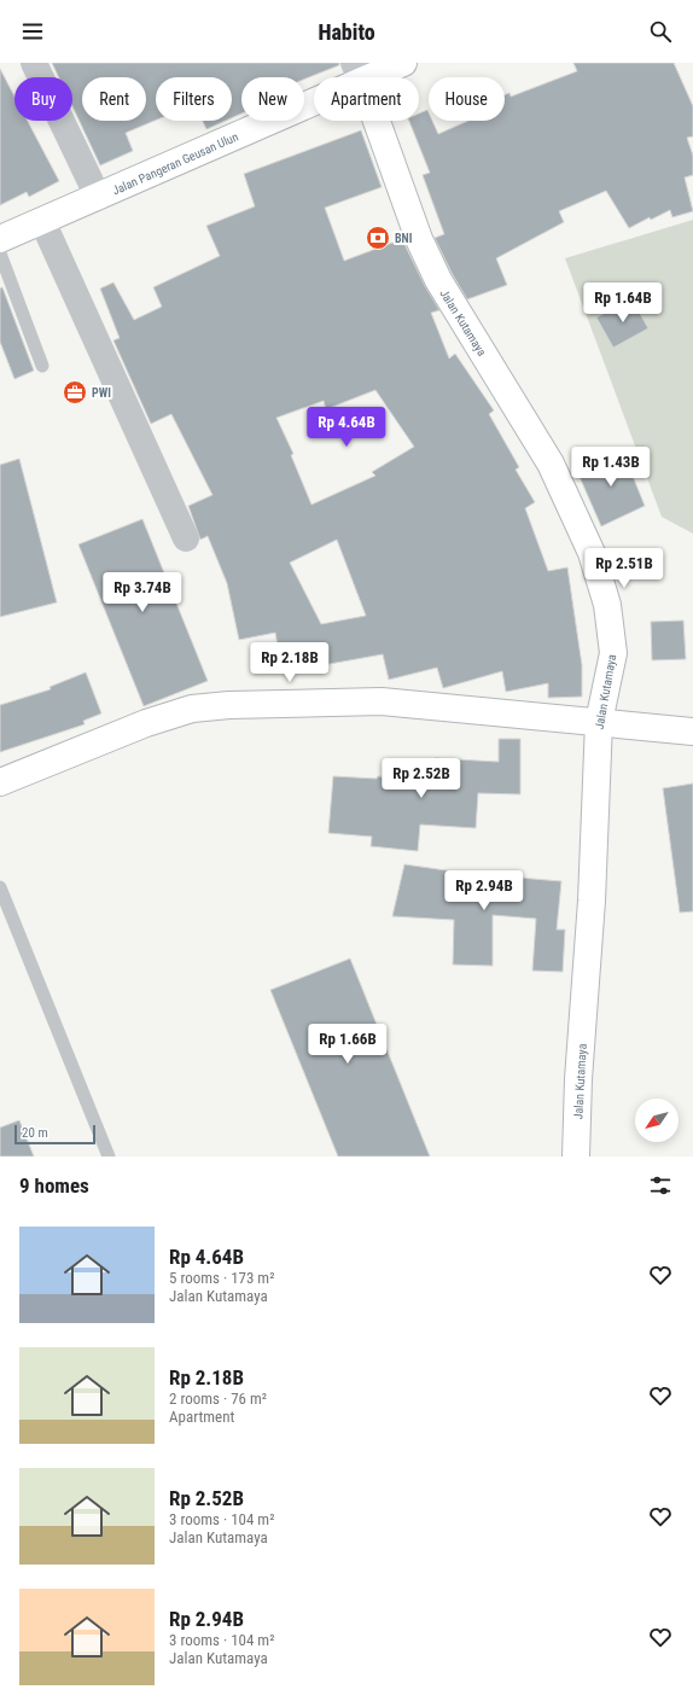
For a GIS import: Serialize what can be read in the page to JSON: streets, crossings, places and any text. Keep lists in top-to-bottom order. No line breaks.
{"streets":{"main road":["Jalan Pangeran Geusan Ulun","Jalan Kutamaya"]},"crossings":[["Jalan Pangeran Geusan Ulun","Jalan Kutamaya"]],"places":{"bank":["BNI"],"office":["PWI"]},"scale_bar":"20 m","north":"bottom left","page":{"header":"Habito","chip":["Buy","Rent","Filters","New","Apartment","House"],"price":["Rp 1.64B","Rp 4.64B","Rp 1.43B","Rp 2.51B","Rp 3.74B","Rp 2.18B","Rp 2.52B","Rp 2.94B","Rp 1.66B"],"scale":"20 m","heading":"9 homes","list":[{"name":"Rp 4.64B","note":"5 rooms · 173 m² · Jalan Kutamaya"},{"name":"Rp 2.18B","note":"2 rooms · 76 m² · Apartment"},{"name":"Rp 2.52B","note":"3 rooms · 104 m² · Jalan Kutamaya"},{"name":"Rp 2.94B","note":"3 rooms · 104 m² · Jalan Kutamaya"}]}}
